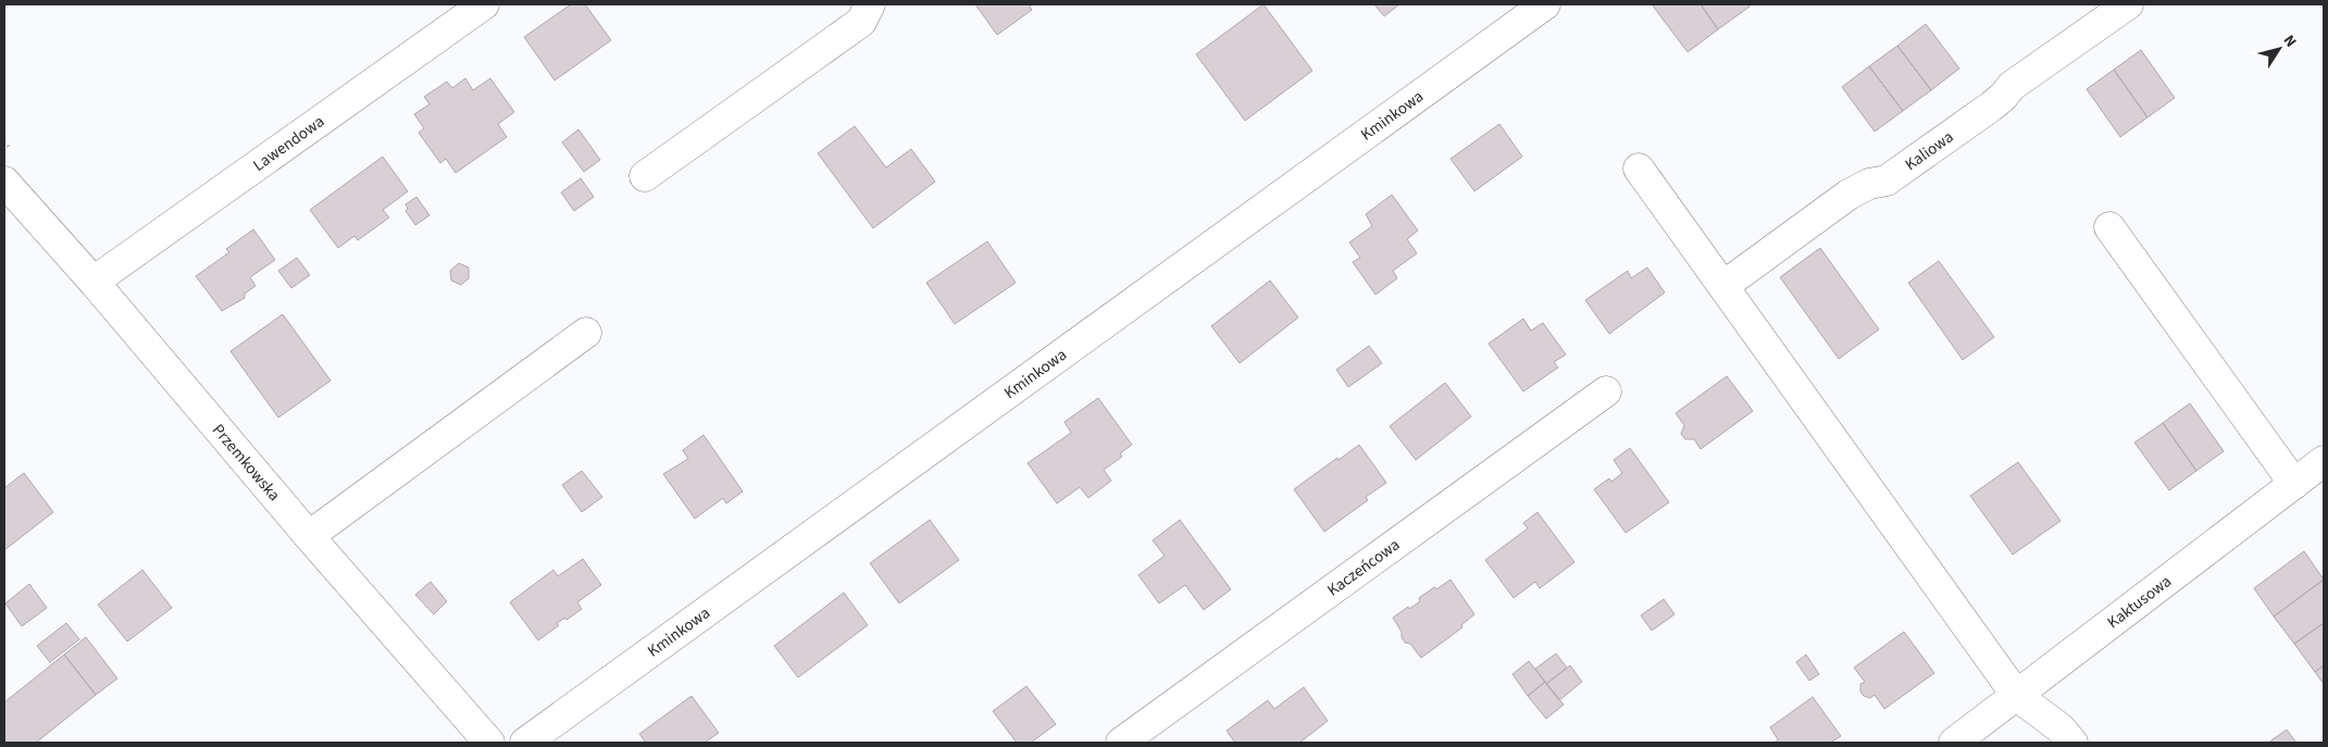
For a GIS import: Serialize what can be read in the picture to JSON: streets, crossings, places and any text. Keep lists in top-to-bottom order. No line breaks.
{"streets":{"street":["Kminkowa","Lawendowa","Kaliowa","Przemkowska","Kaczeńcowa","Kaktusowa"]},"crossings":[["Lawendowa","Przemkowska"]],"north":"top right"}
